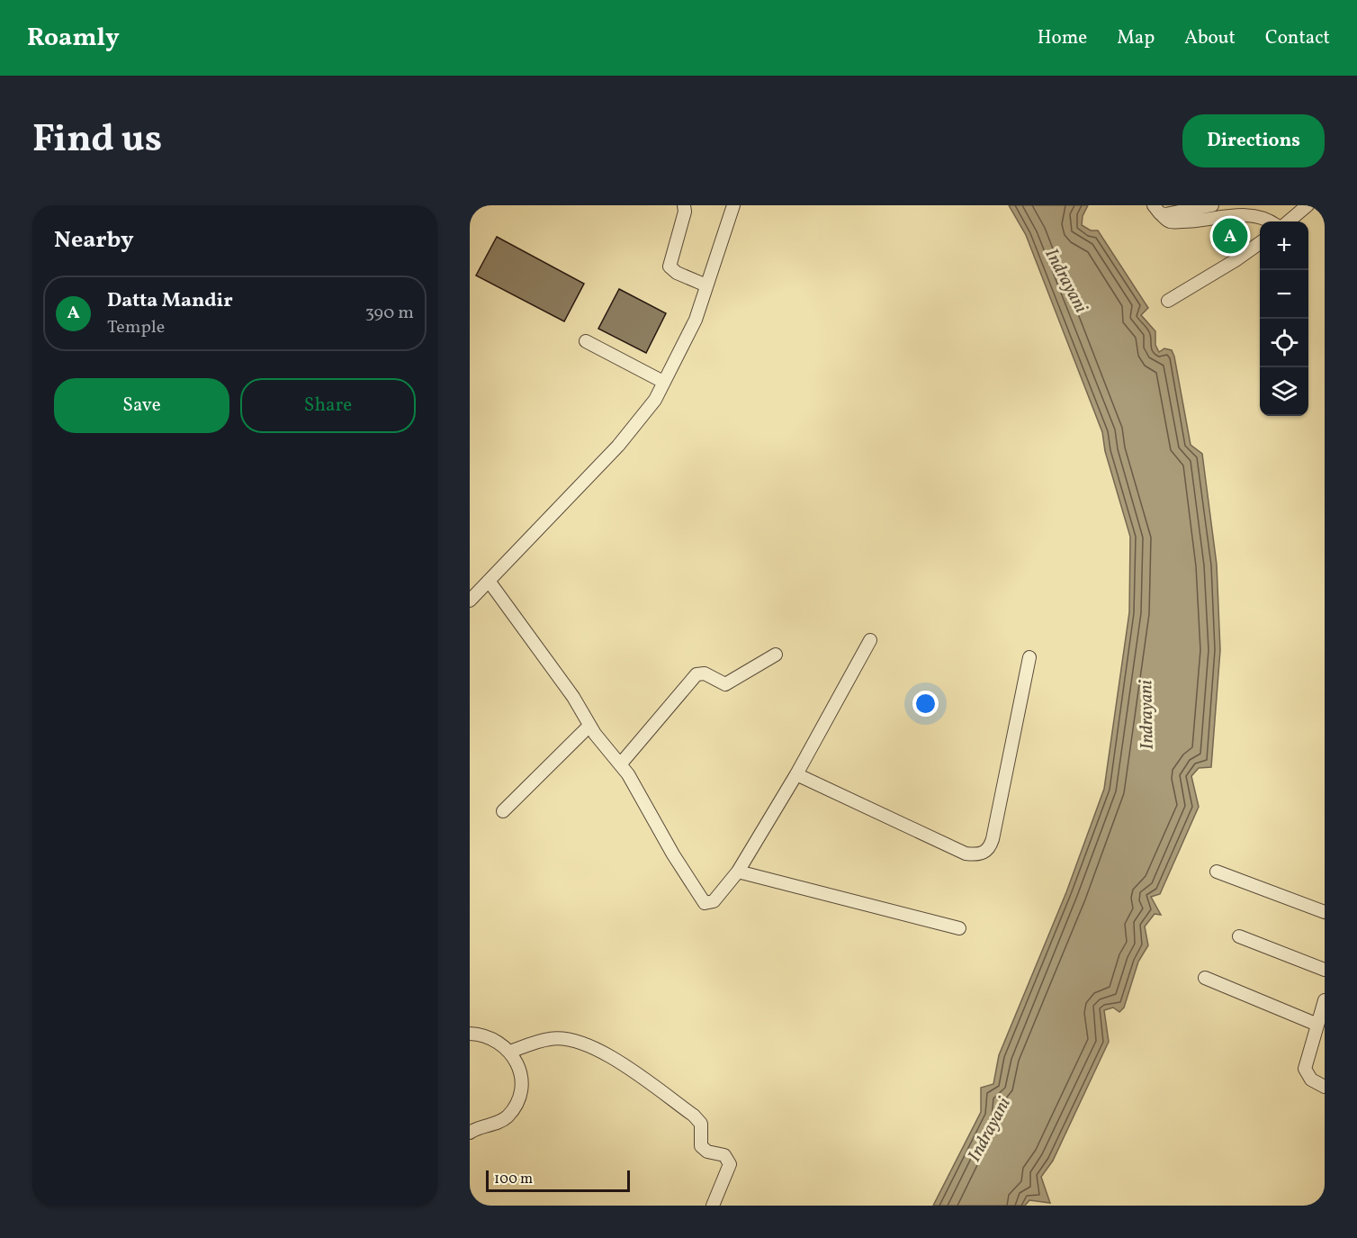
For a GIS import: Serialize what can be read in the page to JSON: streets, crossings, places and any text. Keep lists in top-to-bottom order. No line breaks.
{"water":["Indrayani"],"scale_bar":"100 m","page":{"header":"Roamly","nav":["Home","Map","About","Contact"],"title":"Find us","buttons":["Directions",["Save","Share"]],"heading":"Nearby","pins":"A","map_buttons":["+","−"],"list":[{"mark":"A","name":"Datta Mandir","note":"Temple","value":"390 m"}],"scale":"100 m"}}
